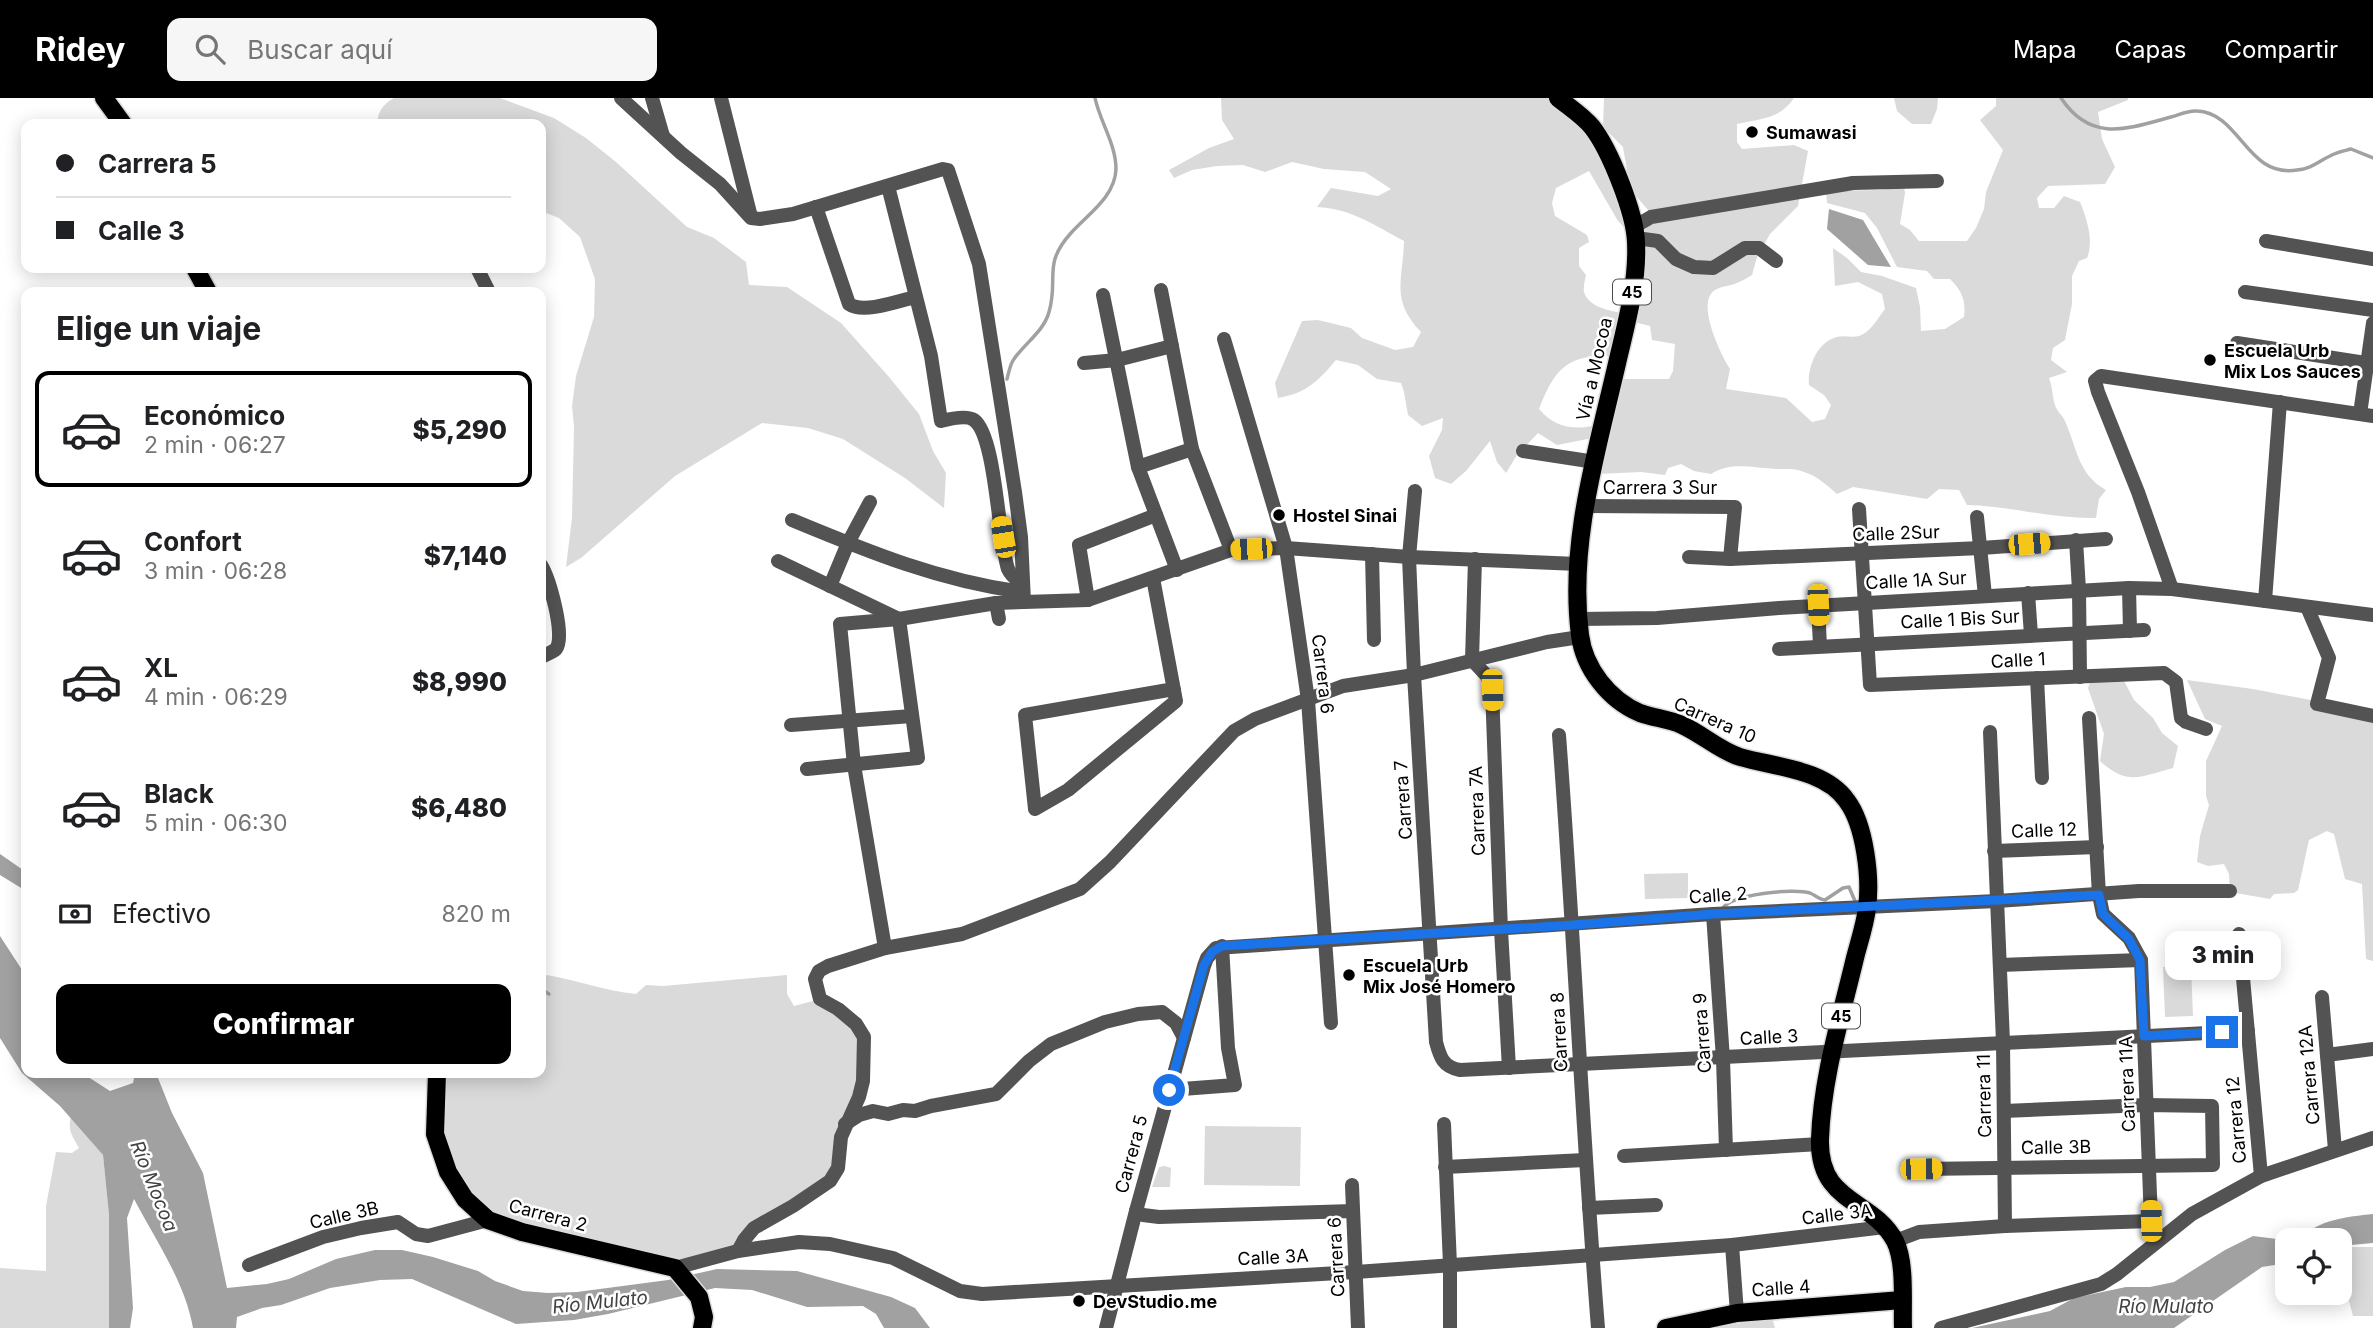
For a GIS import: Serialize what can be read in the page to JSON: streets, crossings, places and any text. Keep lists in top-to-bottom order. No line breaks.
{"streets":{"main road":["45","Vía a Mocoa","Carrera 10","Carrera 2","Calle 4"],"street":["Carrera 3 Sur","Calle 2Sur","Calle 1A Sur","Calle 1 Bis Sur","Calle 1","Carrera 6","Carrera 7","Carrera 7A","Calle 12","Calle 2","Carrera 8","Carrera 9","Calle 3","Carrera 12A","Carrera 11A","Carrera 11","Carrera 12","Calle 3B","Carrera 5","Calle 3A"]},"crossings":[["Vía a Mocoa","Carrera 3 Sur"],["Vía a Mocoa","Carrera 10"],["Carrera 3 Sur","Calle 2Sur"],["Carrera 3 Sur","Carrera 10"],["Calle 1A Sur","Calle 1 Bis Sur"],["Calle 1A Sur","Carrera 10"],["Calle 1 Bis Sur","Calle 1"],["Carrera 6","Calle 2"],["Carrera 6","Calle 3A"],["Carrera 10","Calle 2"],["Carrera 10","Calle 3"],["Carrera 10","Calle 3A"],["Carrera 7","Calle 2"],["Carrera 7","Calle 3"],["Carrera 7A","Calle 2"],["Carrera 7A","Calle 3"],["Calle 12","Carrera 11"],["Calle 2","Carrera 8"],["Calle 2","Carrera 9"],["Calle 2","Carrera 11"],["Calle 2","Carrera 5"],["Carrera 8","Calle 3"],["Carrera 8","Calle 3A"],["Carrera 9","Calle 3"],["Calle 3","Carrera 11A"],["Calle 3","Carrera 11"],["Calle 3","Carrera 12"],["Carrera 11A","Calle 3B"],["Carrera 11A","Calle 3A"],["Carrera 11","Calle 3B"],["Carrera 11","Calle 3A"],["Calle 3B","Carrera 2"],["Carrera 5","Calle 3A"],["Calle 3A","Carrera 2"]],"water":["Río Mocoa","Río Mulato"],"places":["Sumawasi","Escuela Urb Mix Los Sauces","Hostel Sinai","Escuela Urb Mix José Homero","DevStudio.me"],"page":{"header":"Ridey","search":"Buscar aquí","nav":["Mapa","Capas","Compartir"],"banner":["Carrera 5","Calle 3"],"heading":"Elige un viaje","list":[{"name":"Económico","note":"2 min · 06:27","value":"$5,290"},{"name":"Confort","note":"3 min · 06:28","value":"$7,140"},{"name":"XL","note":"4 min · 06:29","value":"$8,990"},{"name":"Black","note":"5 min · 06:30","value":"$6,480"}],"pay":["Efectivo","820 m"],"bubble":"3 min","buttons":"Confirmar"}}
